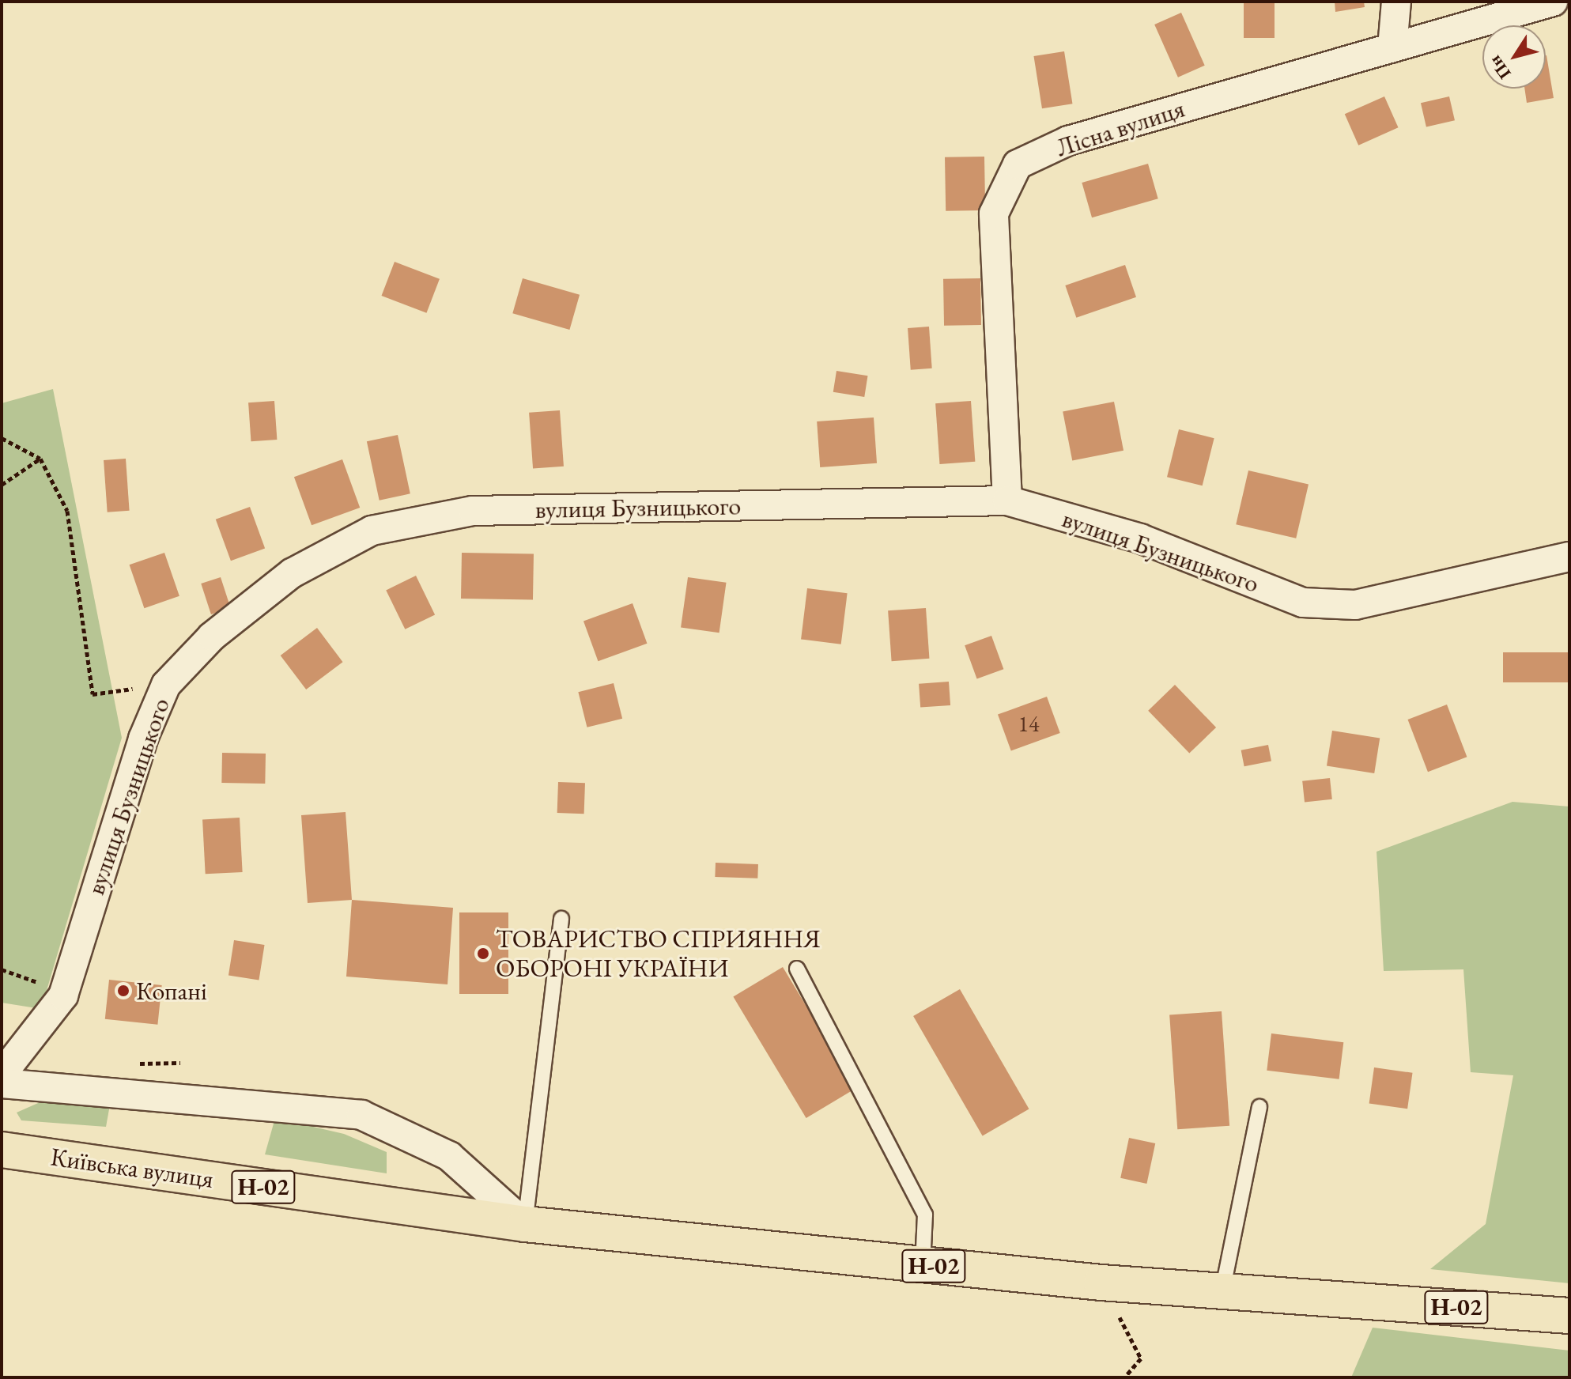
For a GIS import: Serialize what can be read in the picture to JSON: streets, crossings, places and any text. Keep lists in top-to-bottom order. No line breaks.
{"streets":{"main road":["Київська вулиця","Н-02"],"street":["Лісна вулиця","вулиця Бузницького"]},"crossings":[["Лісна вулиця","вулиця Бузницького"],["Київська вулиця","Н-02"]],"places":["ТОВАРИСТВО СПРИЯННЯ ОБОРОНІ УКРАЇНИ","Копані"],"house_numbers":["14"],"north":"bottom left"}
